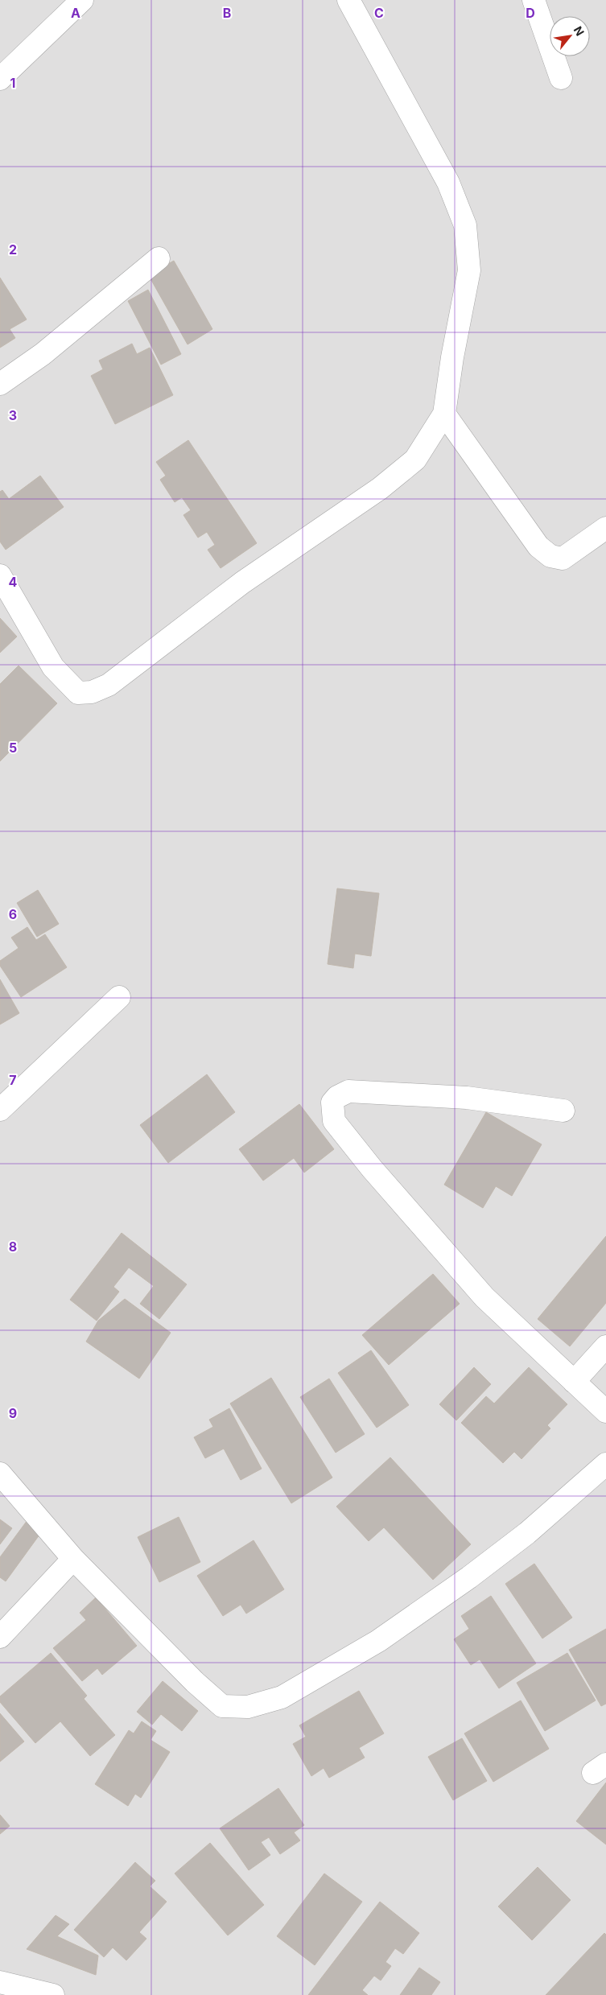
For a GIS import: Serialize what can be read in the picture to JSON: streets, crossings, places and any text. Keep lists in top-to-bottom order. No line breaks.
{"north":"top right","grid":{"columns":["A","B","C","D"],"rows":["1","2","3","4","5","6","7","8","9"]}}
